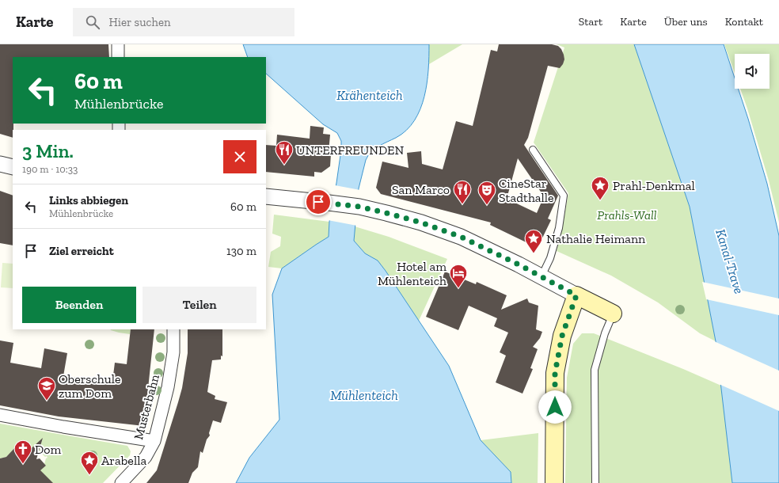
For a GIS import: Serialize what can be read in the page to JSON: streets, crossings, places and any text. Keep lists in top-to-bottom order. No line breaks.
{"streets":{"street":["Musterbahn"]},"water":["Krähenteich","Kanal-Trave","Mühlenteich"],"parks":["Prahls-Wall"],"places":{"restaurant":["UNTERFREUNDEN","San Marco"],"place":["Prahl-Denkmal","Nathalie Heimann","Arabella"],"theatre":["CineStar Stadthalle"],"hotel":["Hotel am Mühlenteich"],"school or university":["Oberschule zum Dom"],"church":["Dom"]},"page":{"header":"Karte","search":"Hier suchen","nav":["Start","Karte","Über uns","Kontakt"],"turn":["60 m","Mühlenbrücke"],"heading":["3 Min.","190 m · 10:33"],"list":[{"name":"Links abbiegen","note":"Mühlenbrücke","value":"60 m"},{"name":"Ziel erreicht","value":"130 m"}],"buttons":["Beenden","Teilen"]}}
